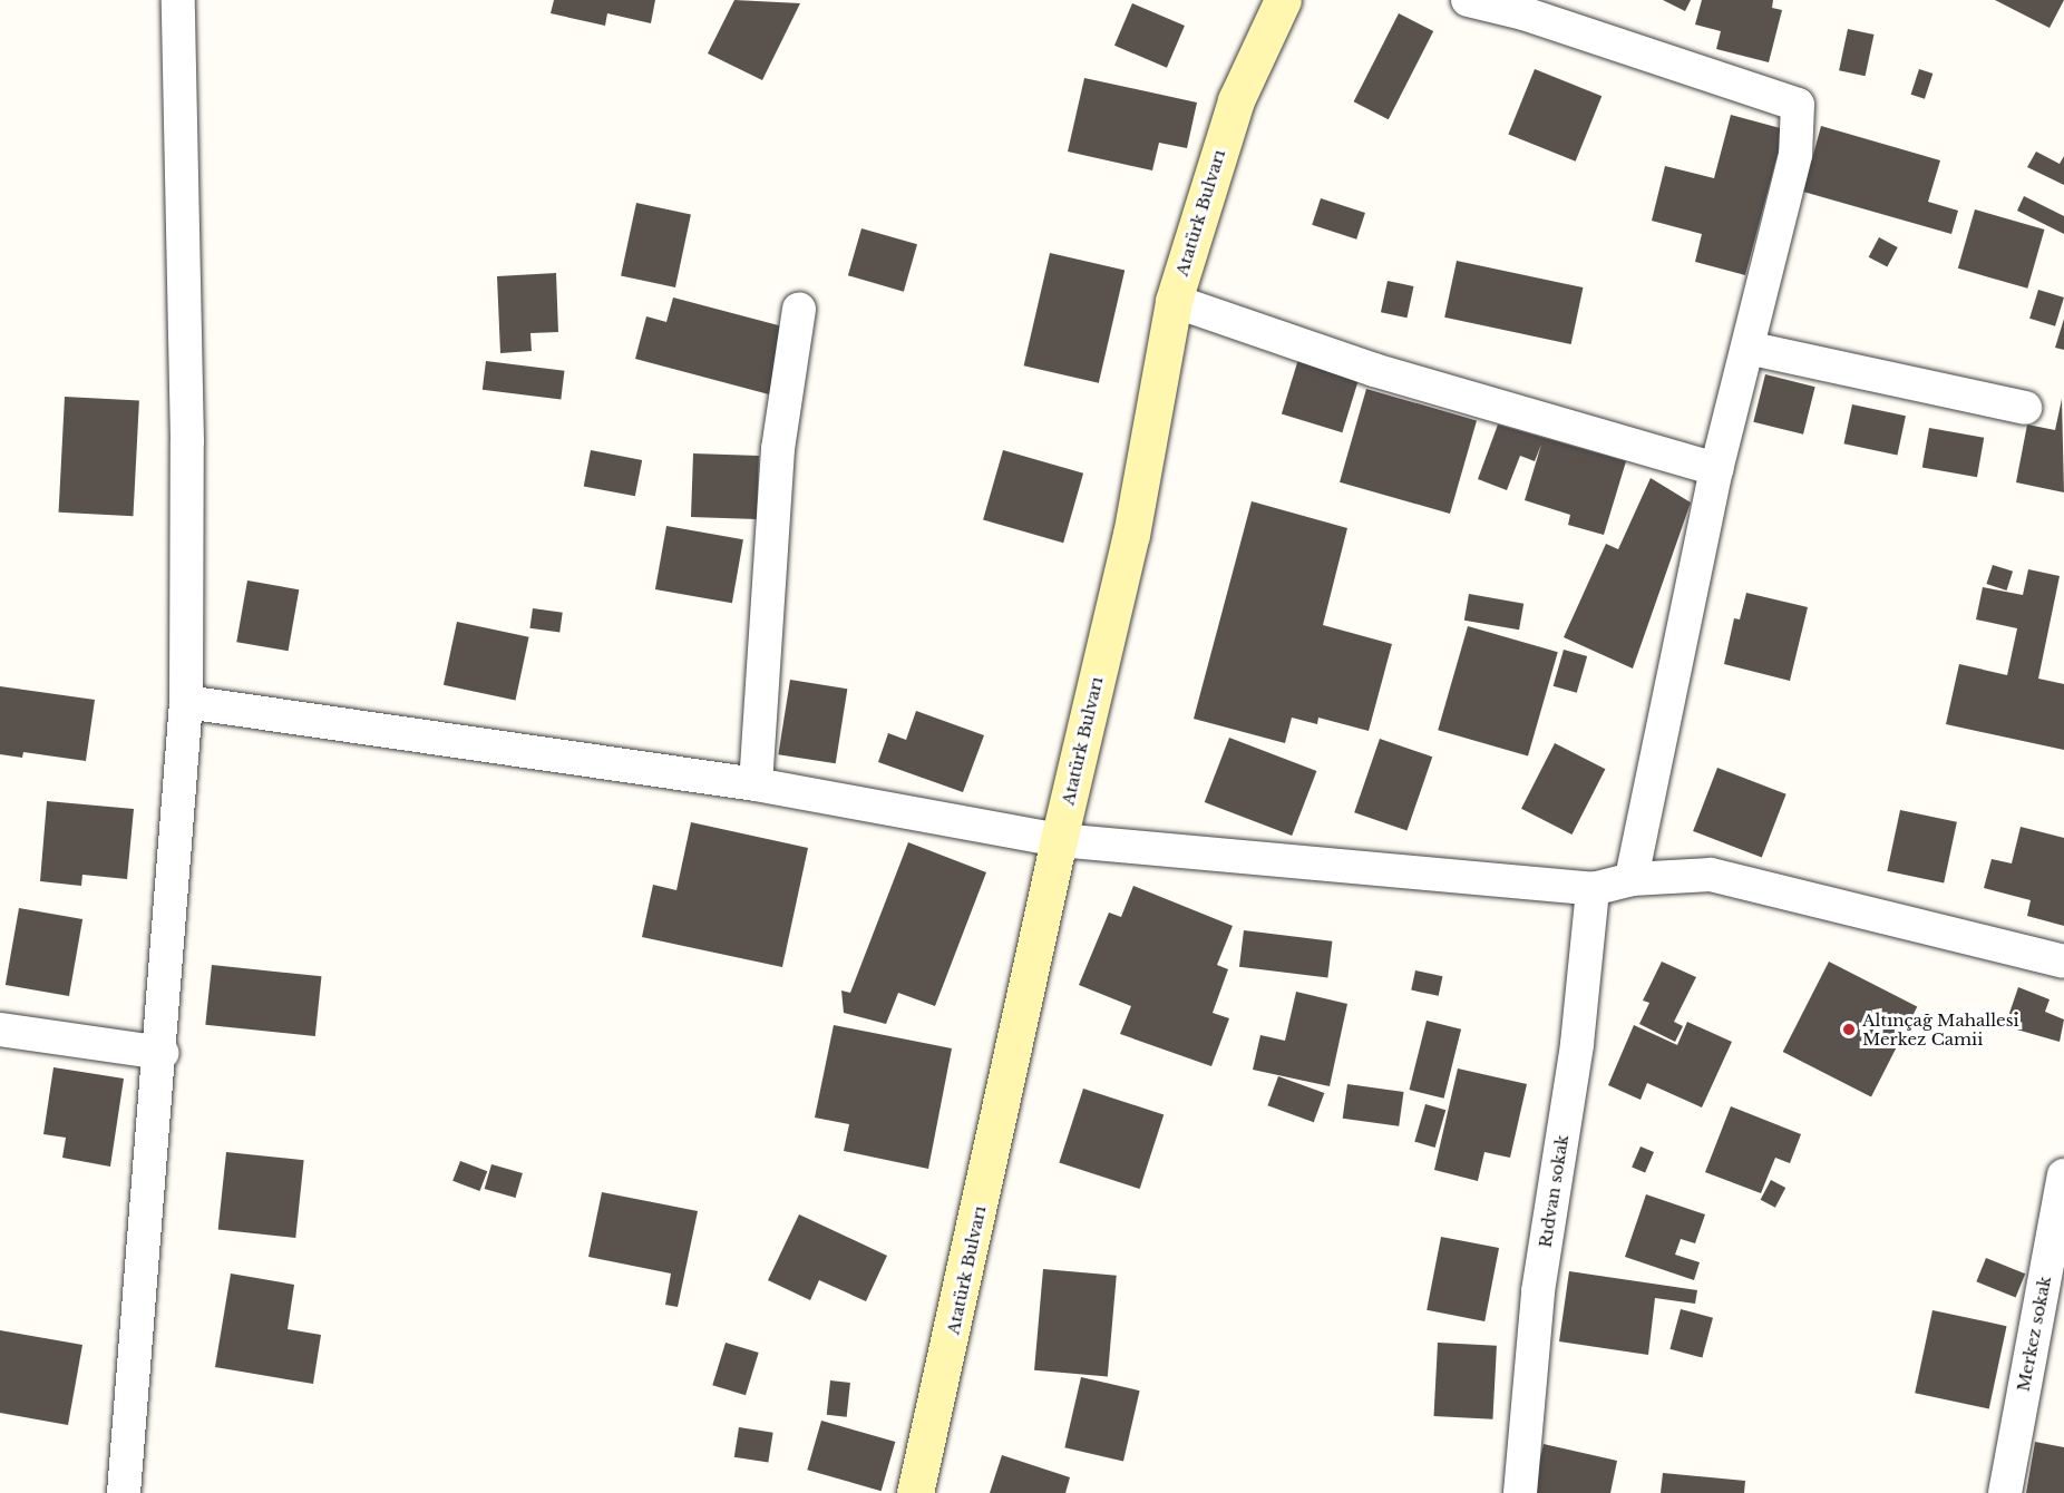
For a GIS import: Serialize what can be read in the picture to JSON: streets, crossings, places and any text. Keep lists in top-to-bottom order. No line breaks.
{"streets":{"main road":["Atatürk Bulvarı"],"street":["Rıdvan sokak","Merkez sokak"]},"places":["Altınçağ Mahallesi Merkez Camii"]}
